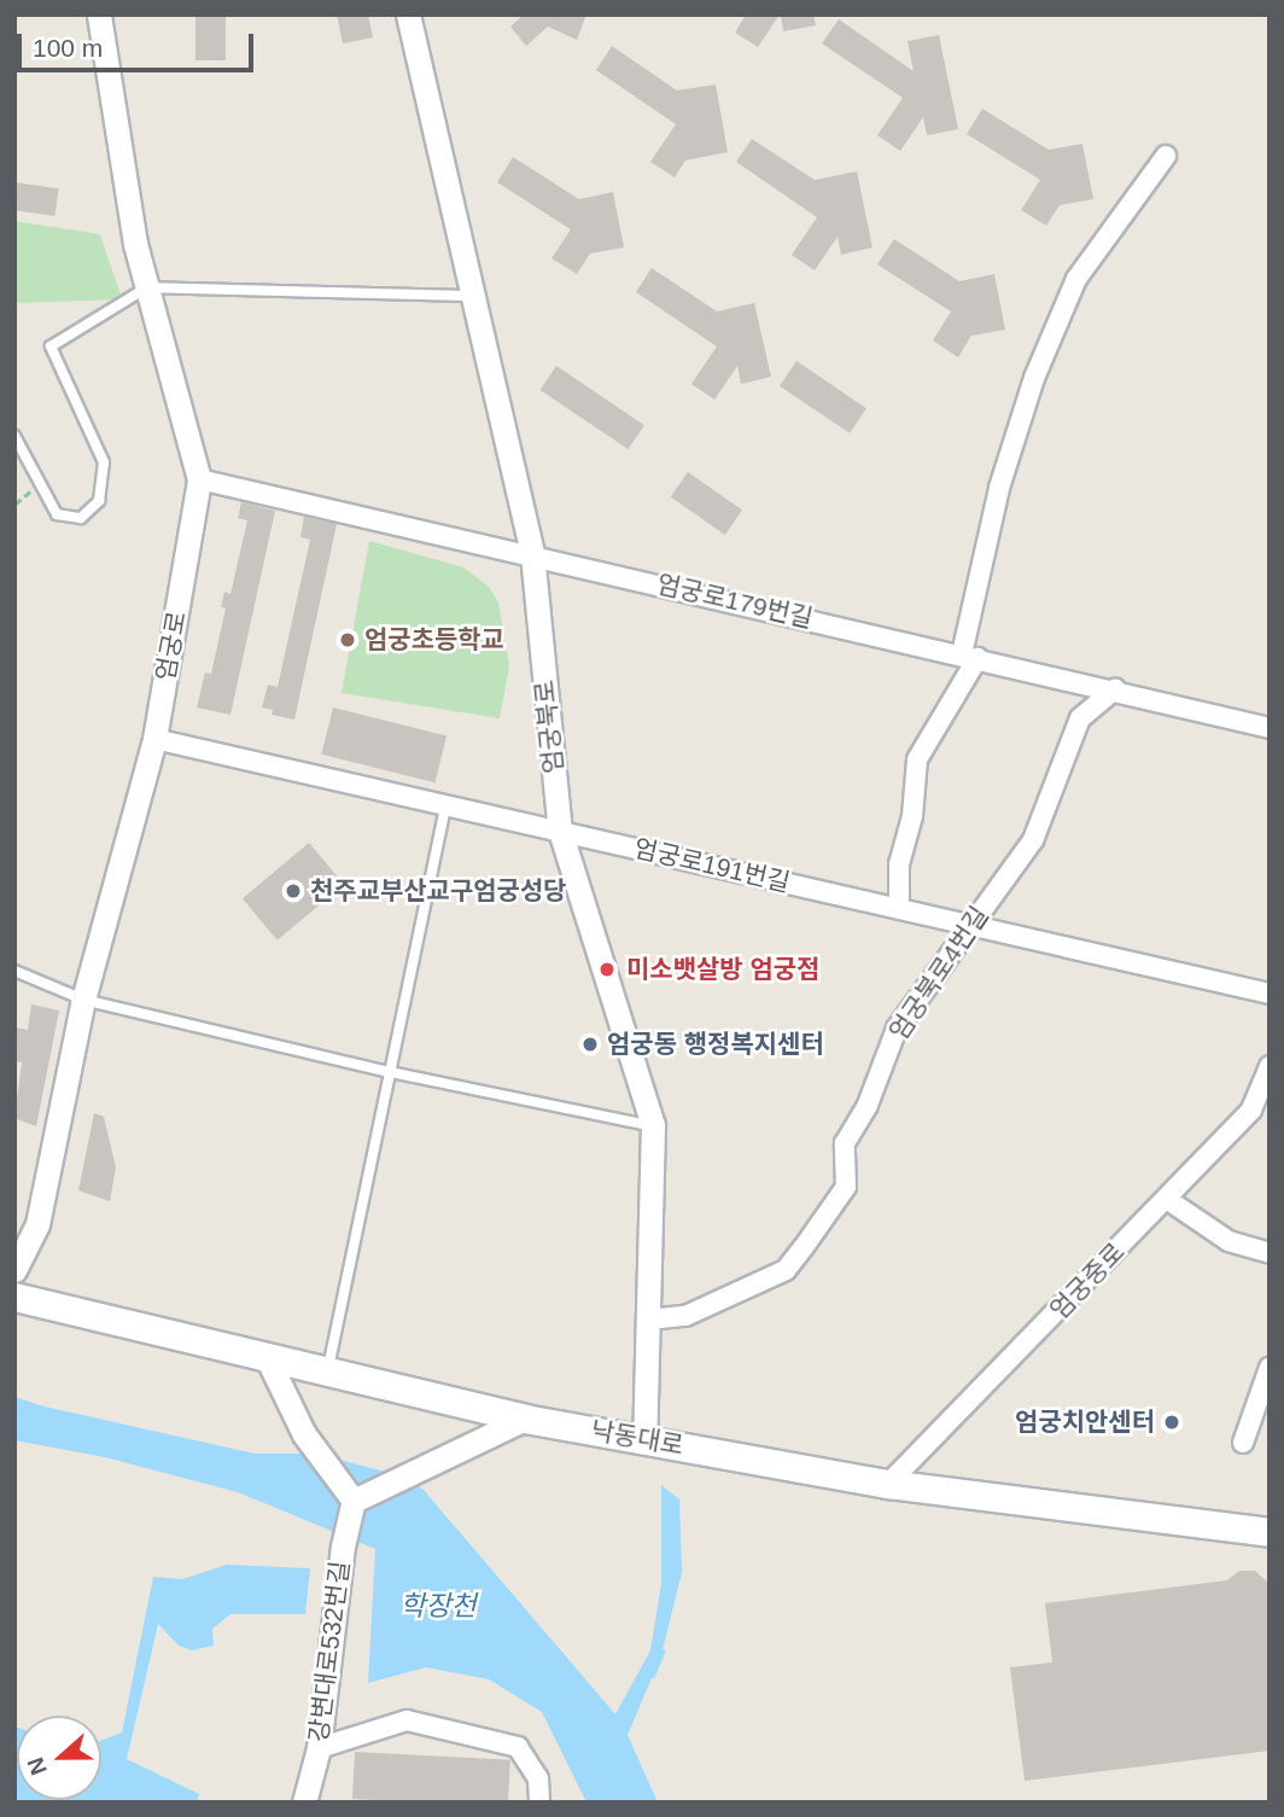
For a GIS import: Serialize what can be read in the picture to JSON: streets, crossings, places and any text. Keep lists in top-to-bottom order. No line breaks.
{"streets":{"main road":["낙동대로"],"street":["엄궁로179번길","엄궁로","엄궁북로","엄궁로191번길","엄궁북로4번길","엄궁중로","강변대로532번길"]},"crossings":[["엄궁로179번길","엄궁로"],["엄궁로179번길","엄궁북로"],["엄궁로179번길","엄궁북로4번길"],["엄궁로","엄궁로191번길"],["엄궁북로","엄궁로191번길"],["엄궁북로","엄궁북로4번길"],["엄궁북로","낙동대로"],["엄궁로191번길","엄궁북로4번길"],["엄궁중로","낙동대로"]],"water":["학장천"],"places":["엄궁초등학교","천주교부산교구엄궁성당","미소뱃살방 엄궁점","엄궁동 행정복지센터","엄궁치안센터"],"scale_bar":"100 m","north":"left"}
